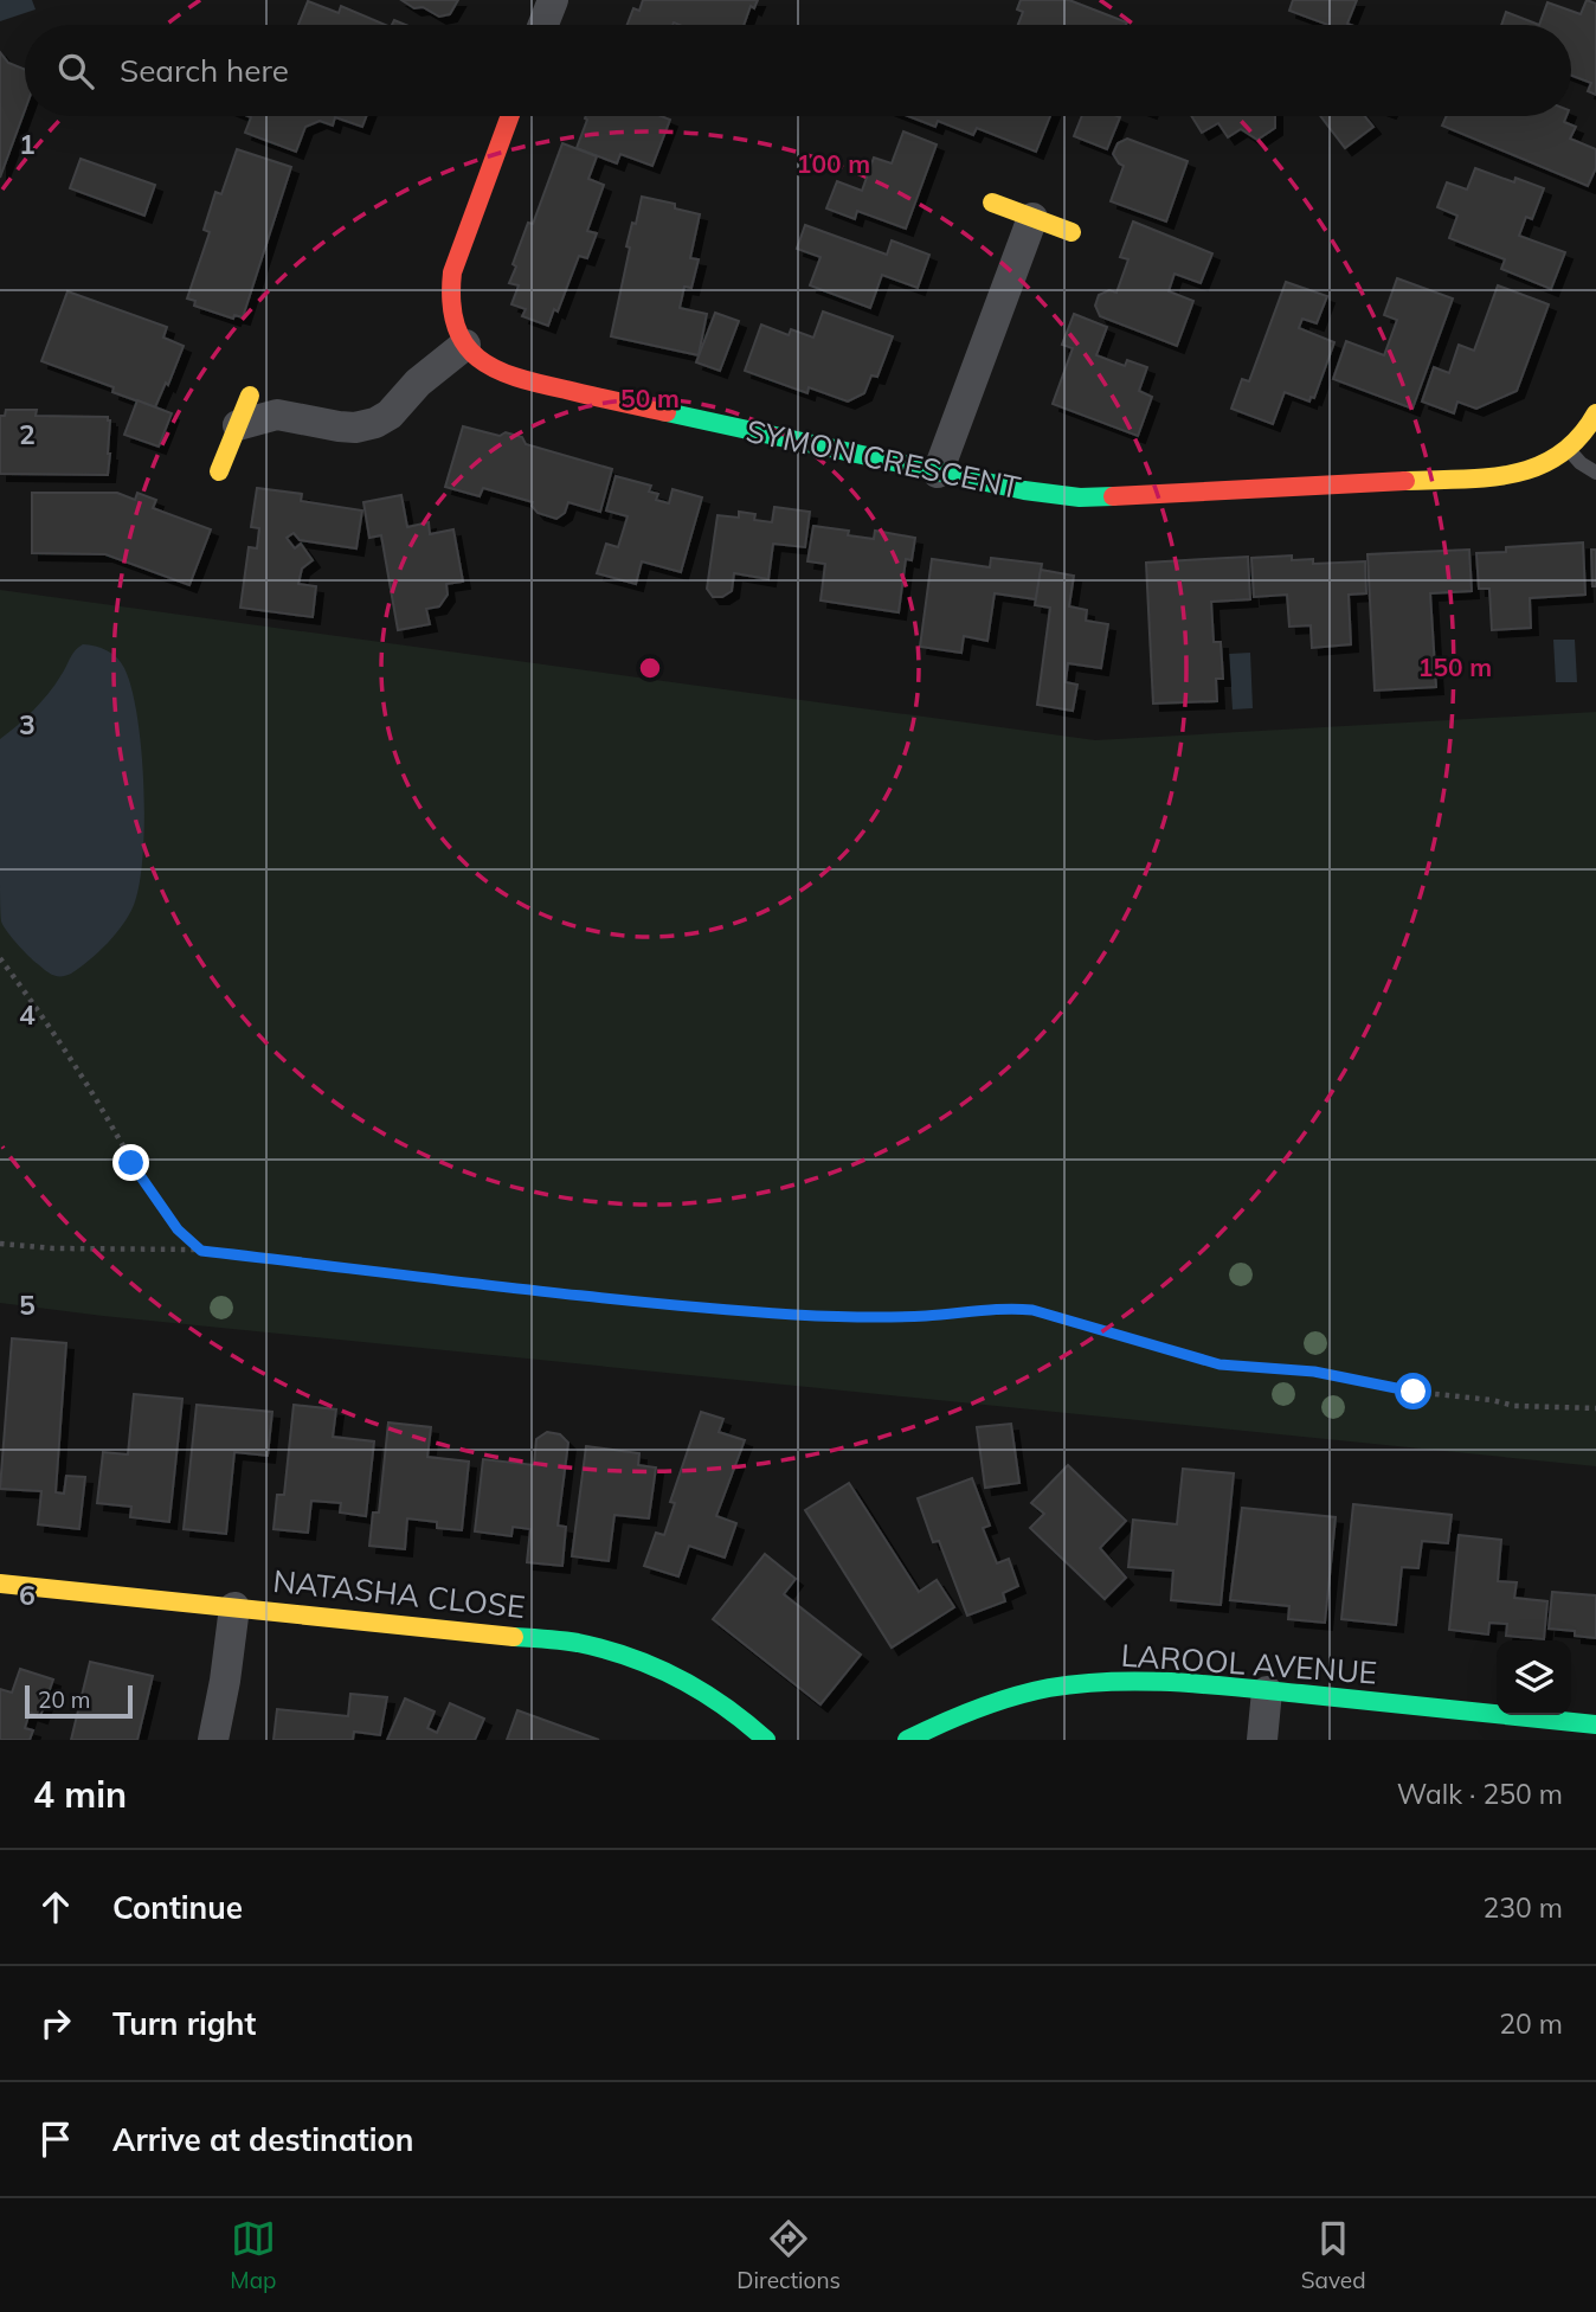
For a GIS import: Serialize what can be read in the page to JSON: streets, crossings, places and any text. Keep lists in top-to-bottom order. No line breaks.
{"streets":{"street":["SYMON CRESCENT","NATASHA CLOSE","LAROOL AVENUE"]},"scale_bar":"20 m","page":{"search":"Search here","scale":"20 m","heading":["4 min","Walk · 250 m"],"list":[["Continue","230 m"],["Turn right","20 m"],"Arrive at destination"],"nav":["Map","Directions","Saved"]},"grid":{"rows":["1","2","3","4","5","6"]},"rings":["100 m","50 m","150 m"]}
